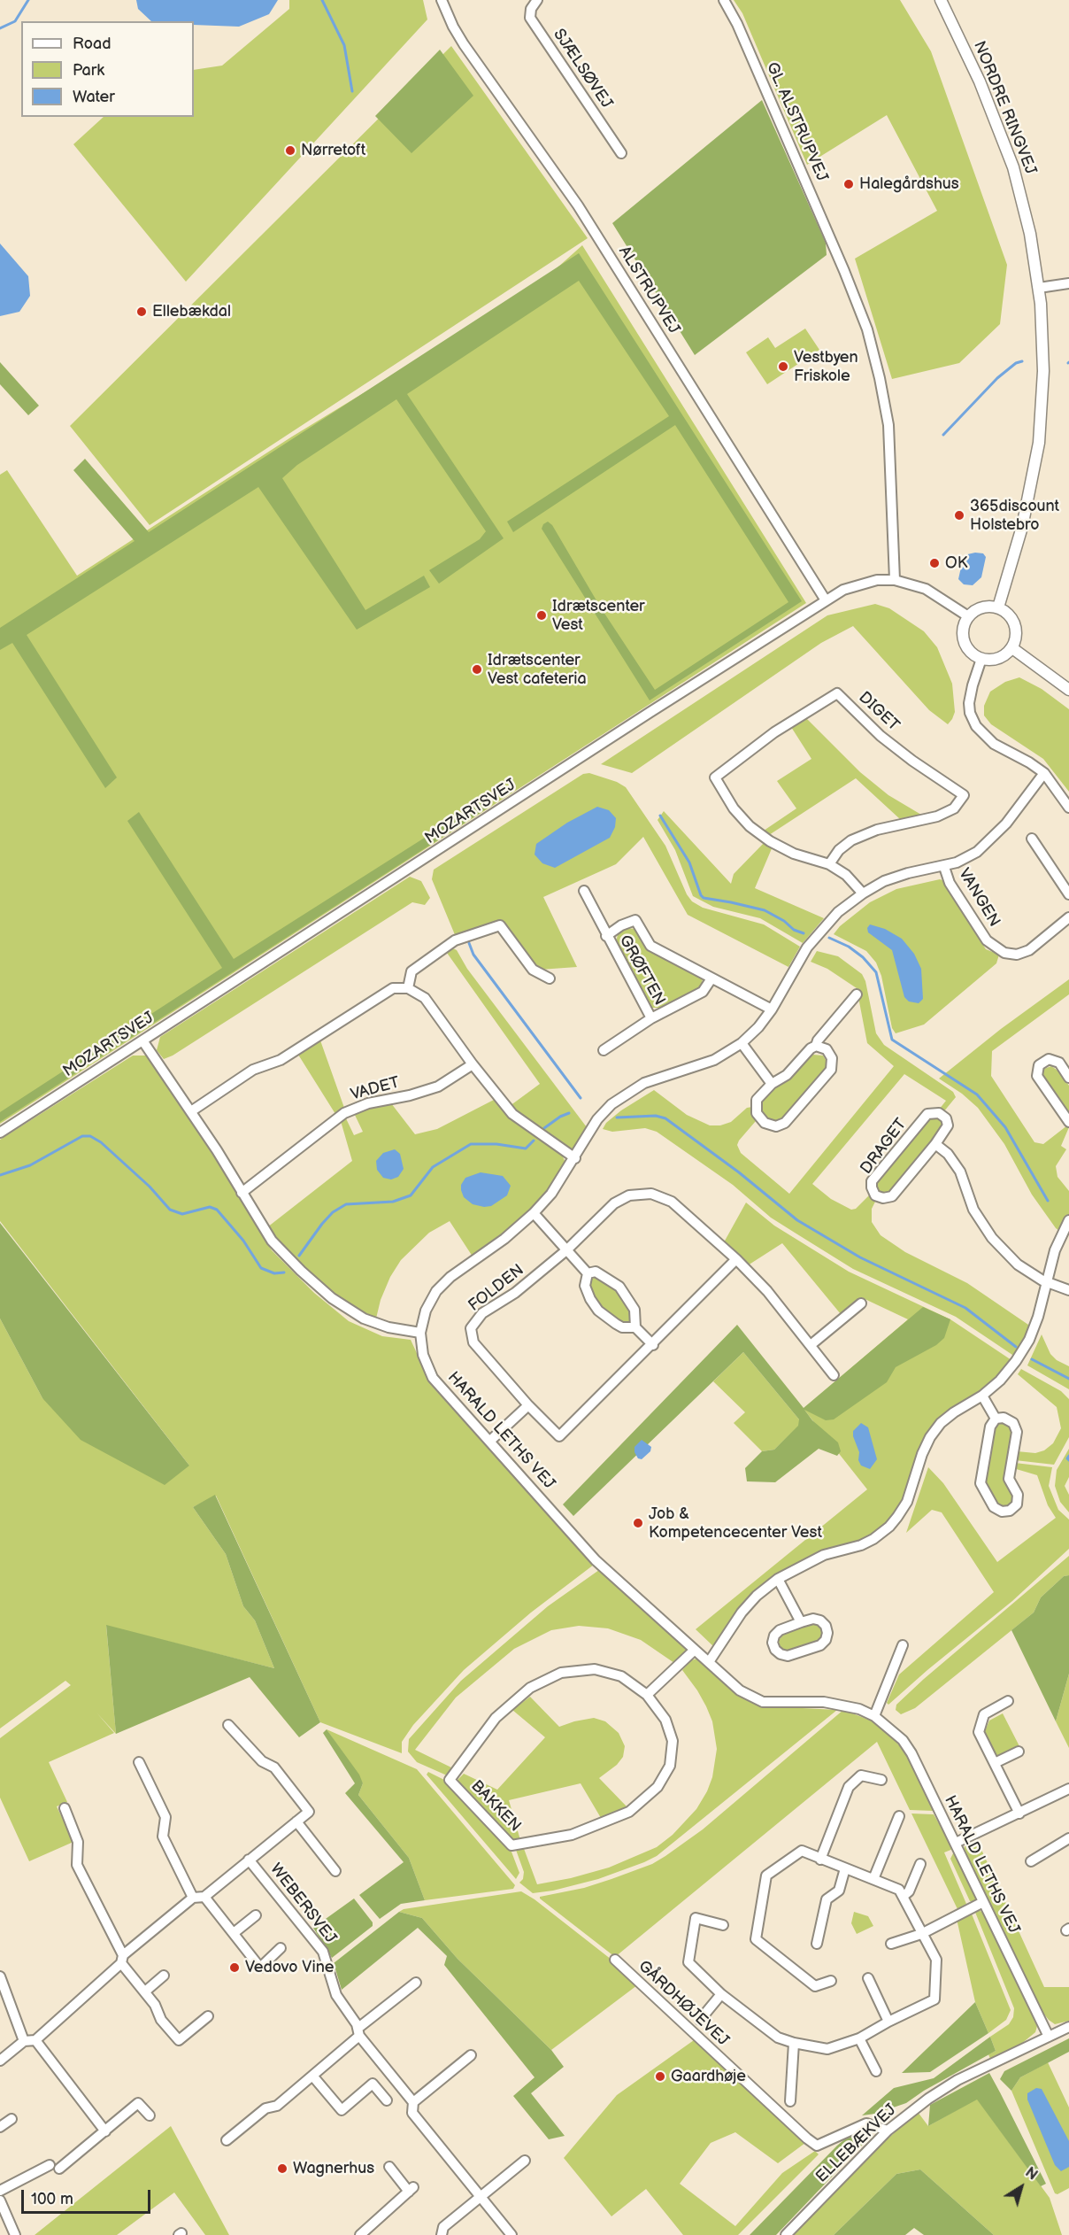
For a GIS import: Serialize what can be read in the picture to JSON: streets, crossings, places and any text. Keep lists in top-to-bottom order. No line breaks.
{"streets":{"main road":["NORDRE RINGVEJ"],"street":["SJÆLSØVEJ","GL. ALSTRUPVEJ","ALSTRUPVEJ","DIGET","MOZARTSVEJ","VANGEN","GRØFTEN","VADET","DRAGET","FOLDEN","HARALD LETHS VEJ","BAKKEN","WEBERSVEJ","GÅRDHØJEVEJ","ELLEBÆKVEJ"]},"crossings":[["NORDRE RINGVEJ","MOZARTSVEJ"],["GL. ALSTRUPVEJ","MOZARTSVEJ"],["ALSTRUPVEJ","MOZARTSVEJ"],["DIGET","HARALD LETHS VEJ"],["VANGEN","HARALD LETHS VEJ"],["GRØFTEN","HARALD LETHS VEJ"],["HARALD LETHS VEJ","ELLEBÆKVEJ"],["GÅRDHØJEVEJ","ELLEBÆKVEJ"]],"places":["Nørretoft","Halegårdshus","Ellebækdal","Vestbyen Friskole","365discount Holstebro","OK","Idrætscenter Vest","Idrætscenter Vest cafeteria","Job & Kompetencecenter Vest","Vedovo Vine","Gaardhøje","Wagnerhus"],"legend":["Road","Park","Water"],"scale_bar":"100 m","north":"top right"}
